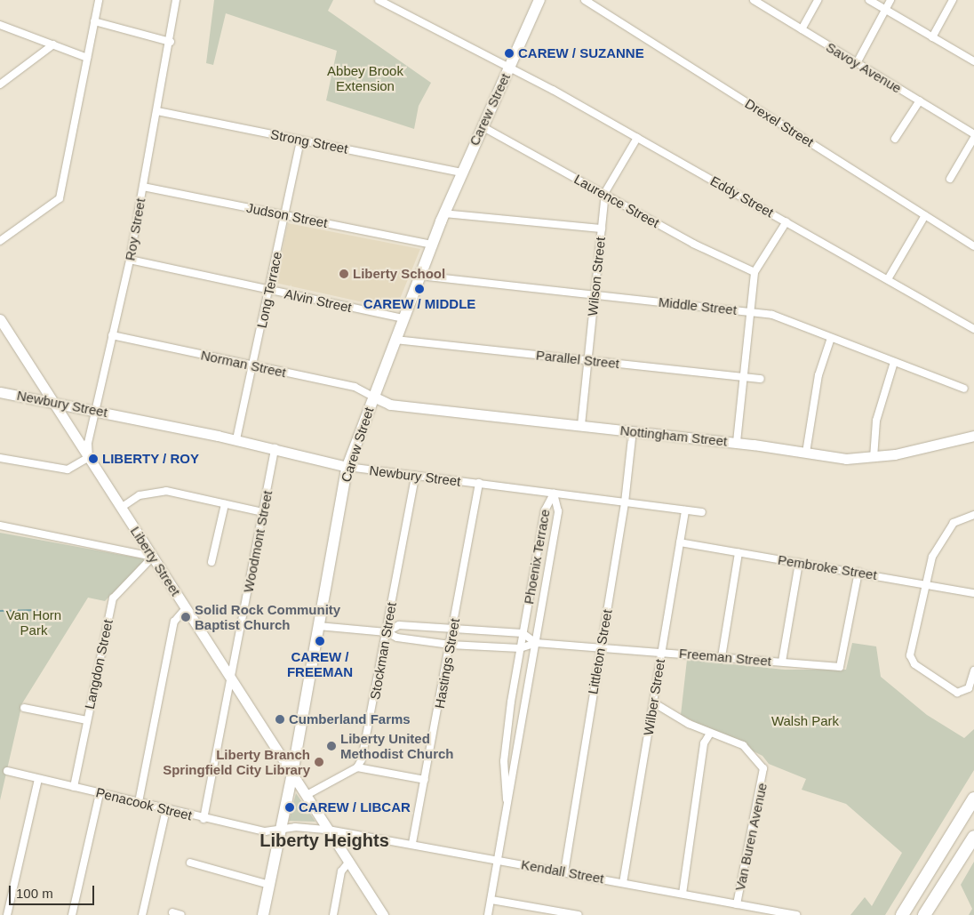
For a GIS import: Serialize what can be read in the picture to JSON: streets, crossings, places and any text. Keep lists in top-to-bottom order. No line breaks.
{"streets":{"main road":["Carew Street"],"street":["Savoy Avenue","Drexel Street","Strong Street","Eddy Street","Laurence Street","Judson Street","Roy Street","Wilson Street","Long Terrace","Alvin Street","Middle Street","Parallel Street","Norman Street","Newbury Street","Nottingham Street","Woodmont Street","Phoenix Terrace","Liberty Street","Pembroke Street","Stockman Street","Littleton Street","Freeman Street","Hastings Street","Langdon Street","Wilber Street","Penacook Street","Van Buren Avenue","Kendall Street"]},"crossings":[["Carew Street","Strong Street"],["Carew Street","Eddy Street"],["Carew Street","Laurence Street"],["Carew Street","Judson Street"],["Carew Street","Alvin Street"],["Carew Street","Middle Street"],["Carew Street","Parallel Street"],["Carew Street","Norman Street"],["Carew Street","Newbury Street"],["Carew Street","Nottingham Street"],["Carew Street","Liberty Street"],["Carew Street","Penacook Street"],["Strong Street","Roy Street"],["Strong Street","Long Terrace"],["Eddy Street","Wilson Street"],["Laurence Street","Wilson Street"],["Judson Street","Roy Street"],["Judson Street","Long Terrace"],["Roy Street","Alvin Street"],["Roy Street","Norman Street"],["Roy Street","Newbury Street"],["Roy Street","Liberty Street"],["Wilson Street","Middle Street"],["Wilson Street","Parallel Street"],["Wilson Street","Nottingham Street"],["Long Terrace","Alvin Street"],["Long Terrace","Norman Street"],["Long Terrace","Newbury Street"],["Norman Street","Nottingham Street"],["Newbury Street","Woodmont Street"],["Newbury Street","Phoenix Terrace"],["Newbury Street","Liberty Street"],["Newbury Street","Stockman Street"],["Newbury Street","Littleton Street"],["Newbury Street","Hastings Street"],["Newbury Street","Wilber Street"],["Nottingham Street","Littleton Street"],["Woodmont Street","Liberty Street"],["Woodmont Street","Penacook Street"],["Phoenix Terrace","Freeman Street"],["Phoenix Terrace","Kendall Street"],["Liberty Street","Langdon Street"],["Liberty Street","Penacook Street"],["Liberty Street","Kendall Street"],["Pembroke Street","Freeman Street"],["Pembroke Street","Wilber Street"],["Littleton Street","Freeman Street"],["Littleton Street","Kendall Street"],["Freeman Street","Wilber Street"],["Hastings Street","Kendall Street"],["Langdon Street","Penacook Street"],["Wilber Street","Van Buren Avenue"],["Wilber Street","Kendall Street"],["Penacook Street","Kendall Street"],["Van Buren Avenue","Kendall Street"]],"districts":["Liberty Heights"],"parks":["Abbey Brook Extension","Van Horn Park","Walsh Park"],"places":["CAREW / SUZANNE","Liberty School","CAREW / MIDDLE","LIBERTY / ROY","Solid Rock Community Baptist Church","CAREW / FREEMAN","Cumberland Farms","Liberty United Methodist Church","Liberty Branch Springfield City Library","CAREW / LIBCAR"],"scale_bar":"100 m"}
